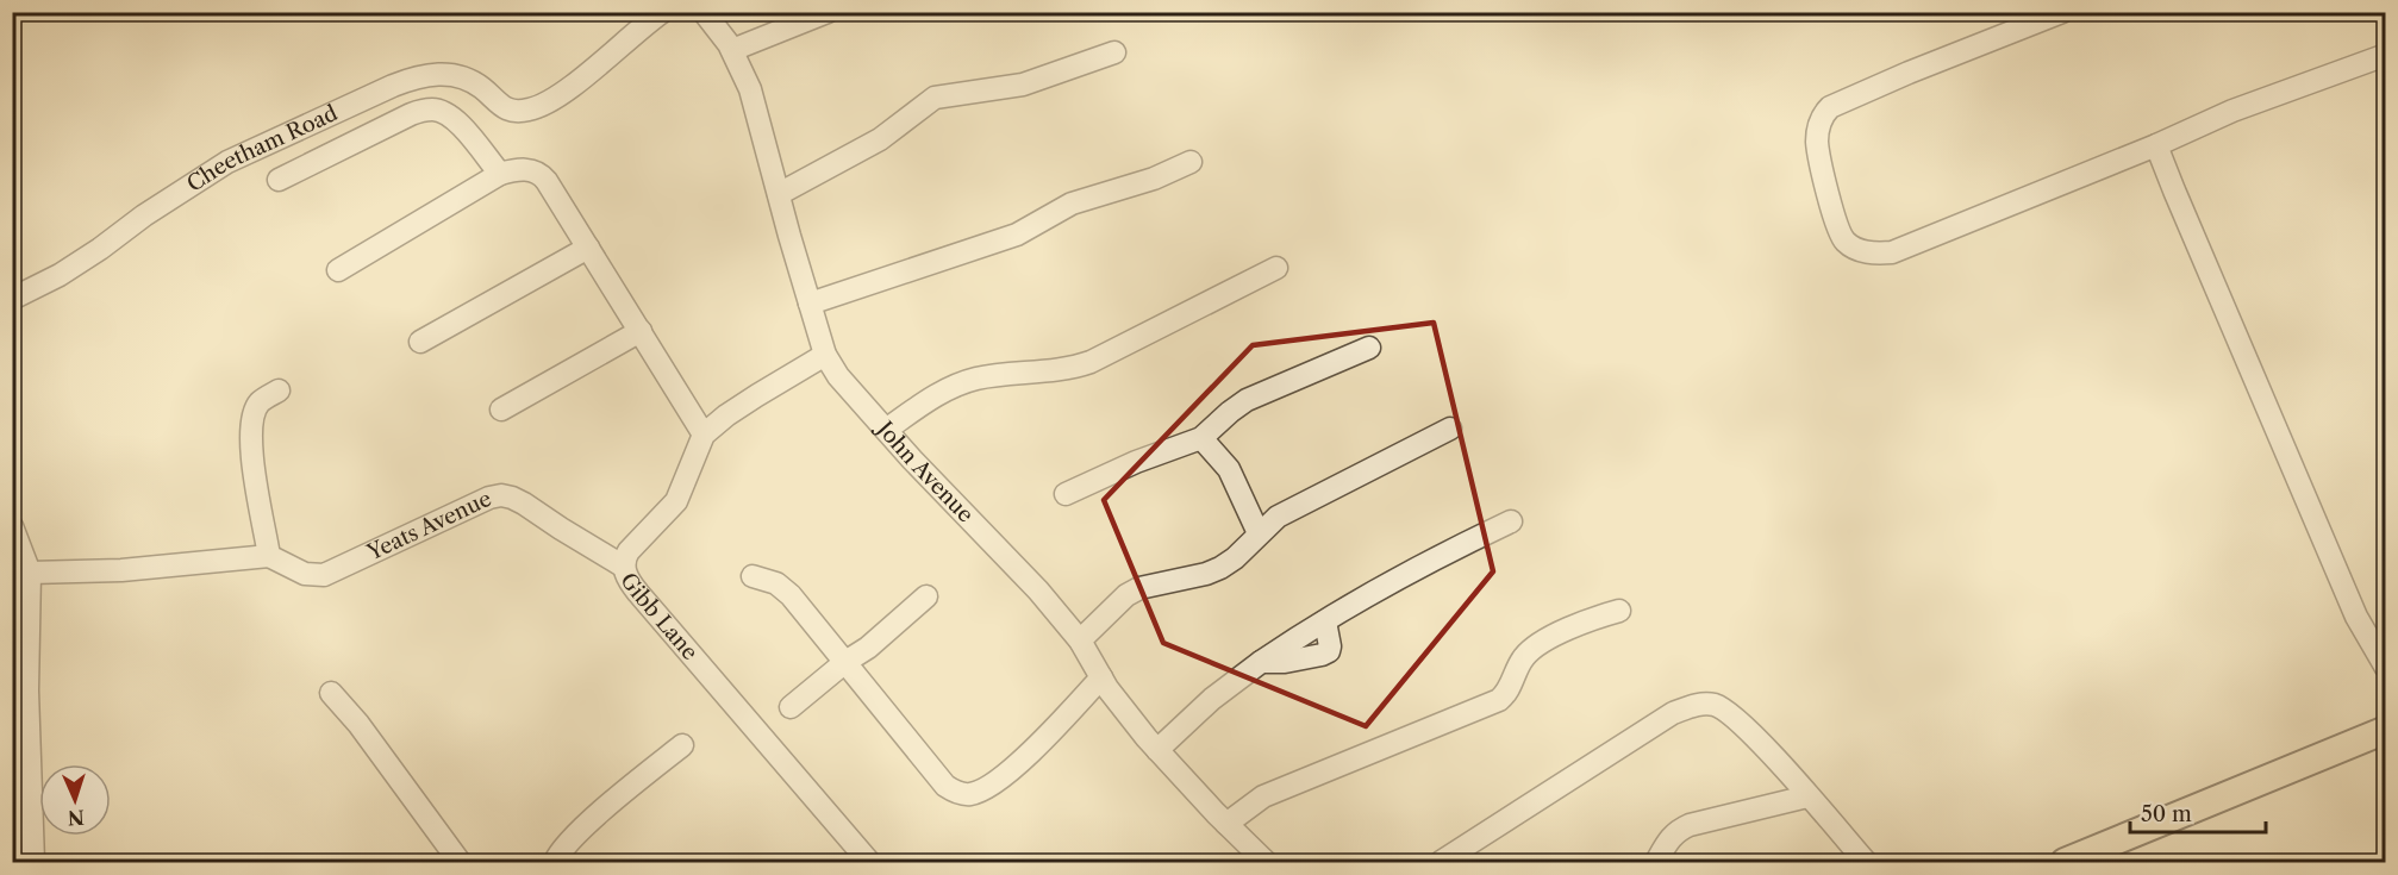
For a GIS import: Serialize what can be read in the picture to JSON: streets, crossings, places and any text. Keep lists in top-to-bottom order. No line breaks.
{"streets":{"street":["Cheetham Road","John Avenue","Yeats Avenue","Gibb Lane"]},"crossings":[["Yeats Avenue","Gibb Lane"]],"scale_bar":"50 m","north":"bottom"}
